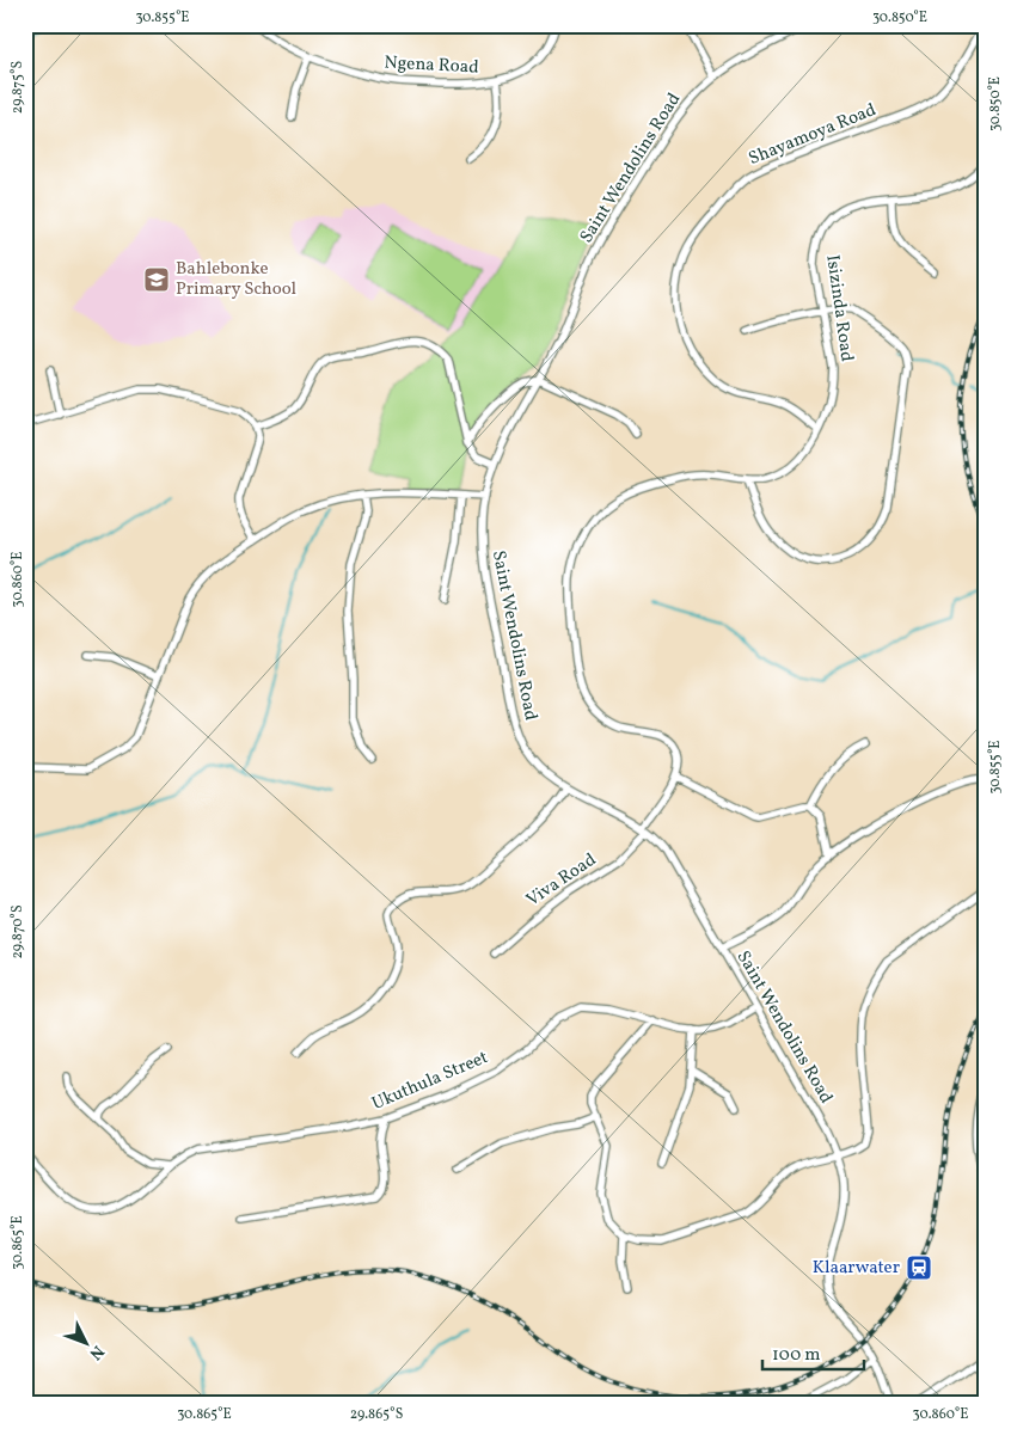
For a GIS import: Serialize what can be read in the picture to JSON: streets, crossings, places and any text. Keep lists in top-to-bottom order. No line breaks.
{"streets":{"street":["Ngena Road","Shayamoya Road","Saint Wendolins Road","Isizinda Road","Viva Road","Ukuthula Street"]},"crossings":[["Shayamoya Road","Isizinda Road"],["Saint Wendolins Road","Viva Road"],["Saint Wendolins Road","Ukuthula Street"]],"places":{"school or university":["Bahlebonke Primary School"],"station":["Klaarwater"]},"scale_bar":"100 m","north":"bottom right","coordinates":["30.855°E","30.850°E","29.875°S","30.860°E","29.870°S","30.865°E","29.865°S"]}
